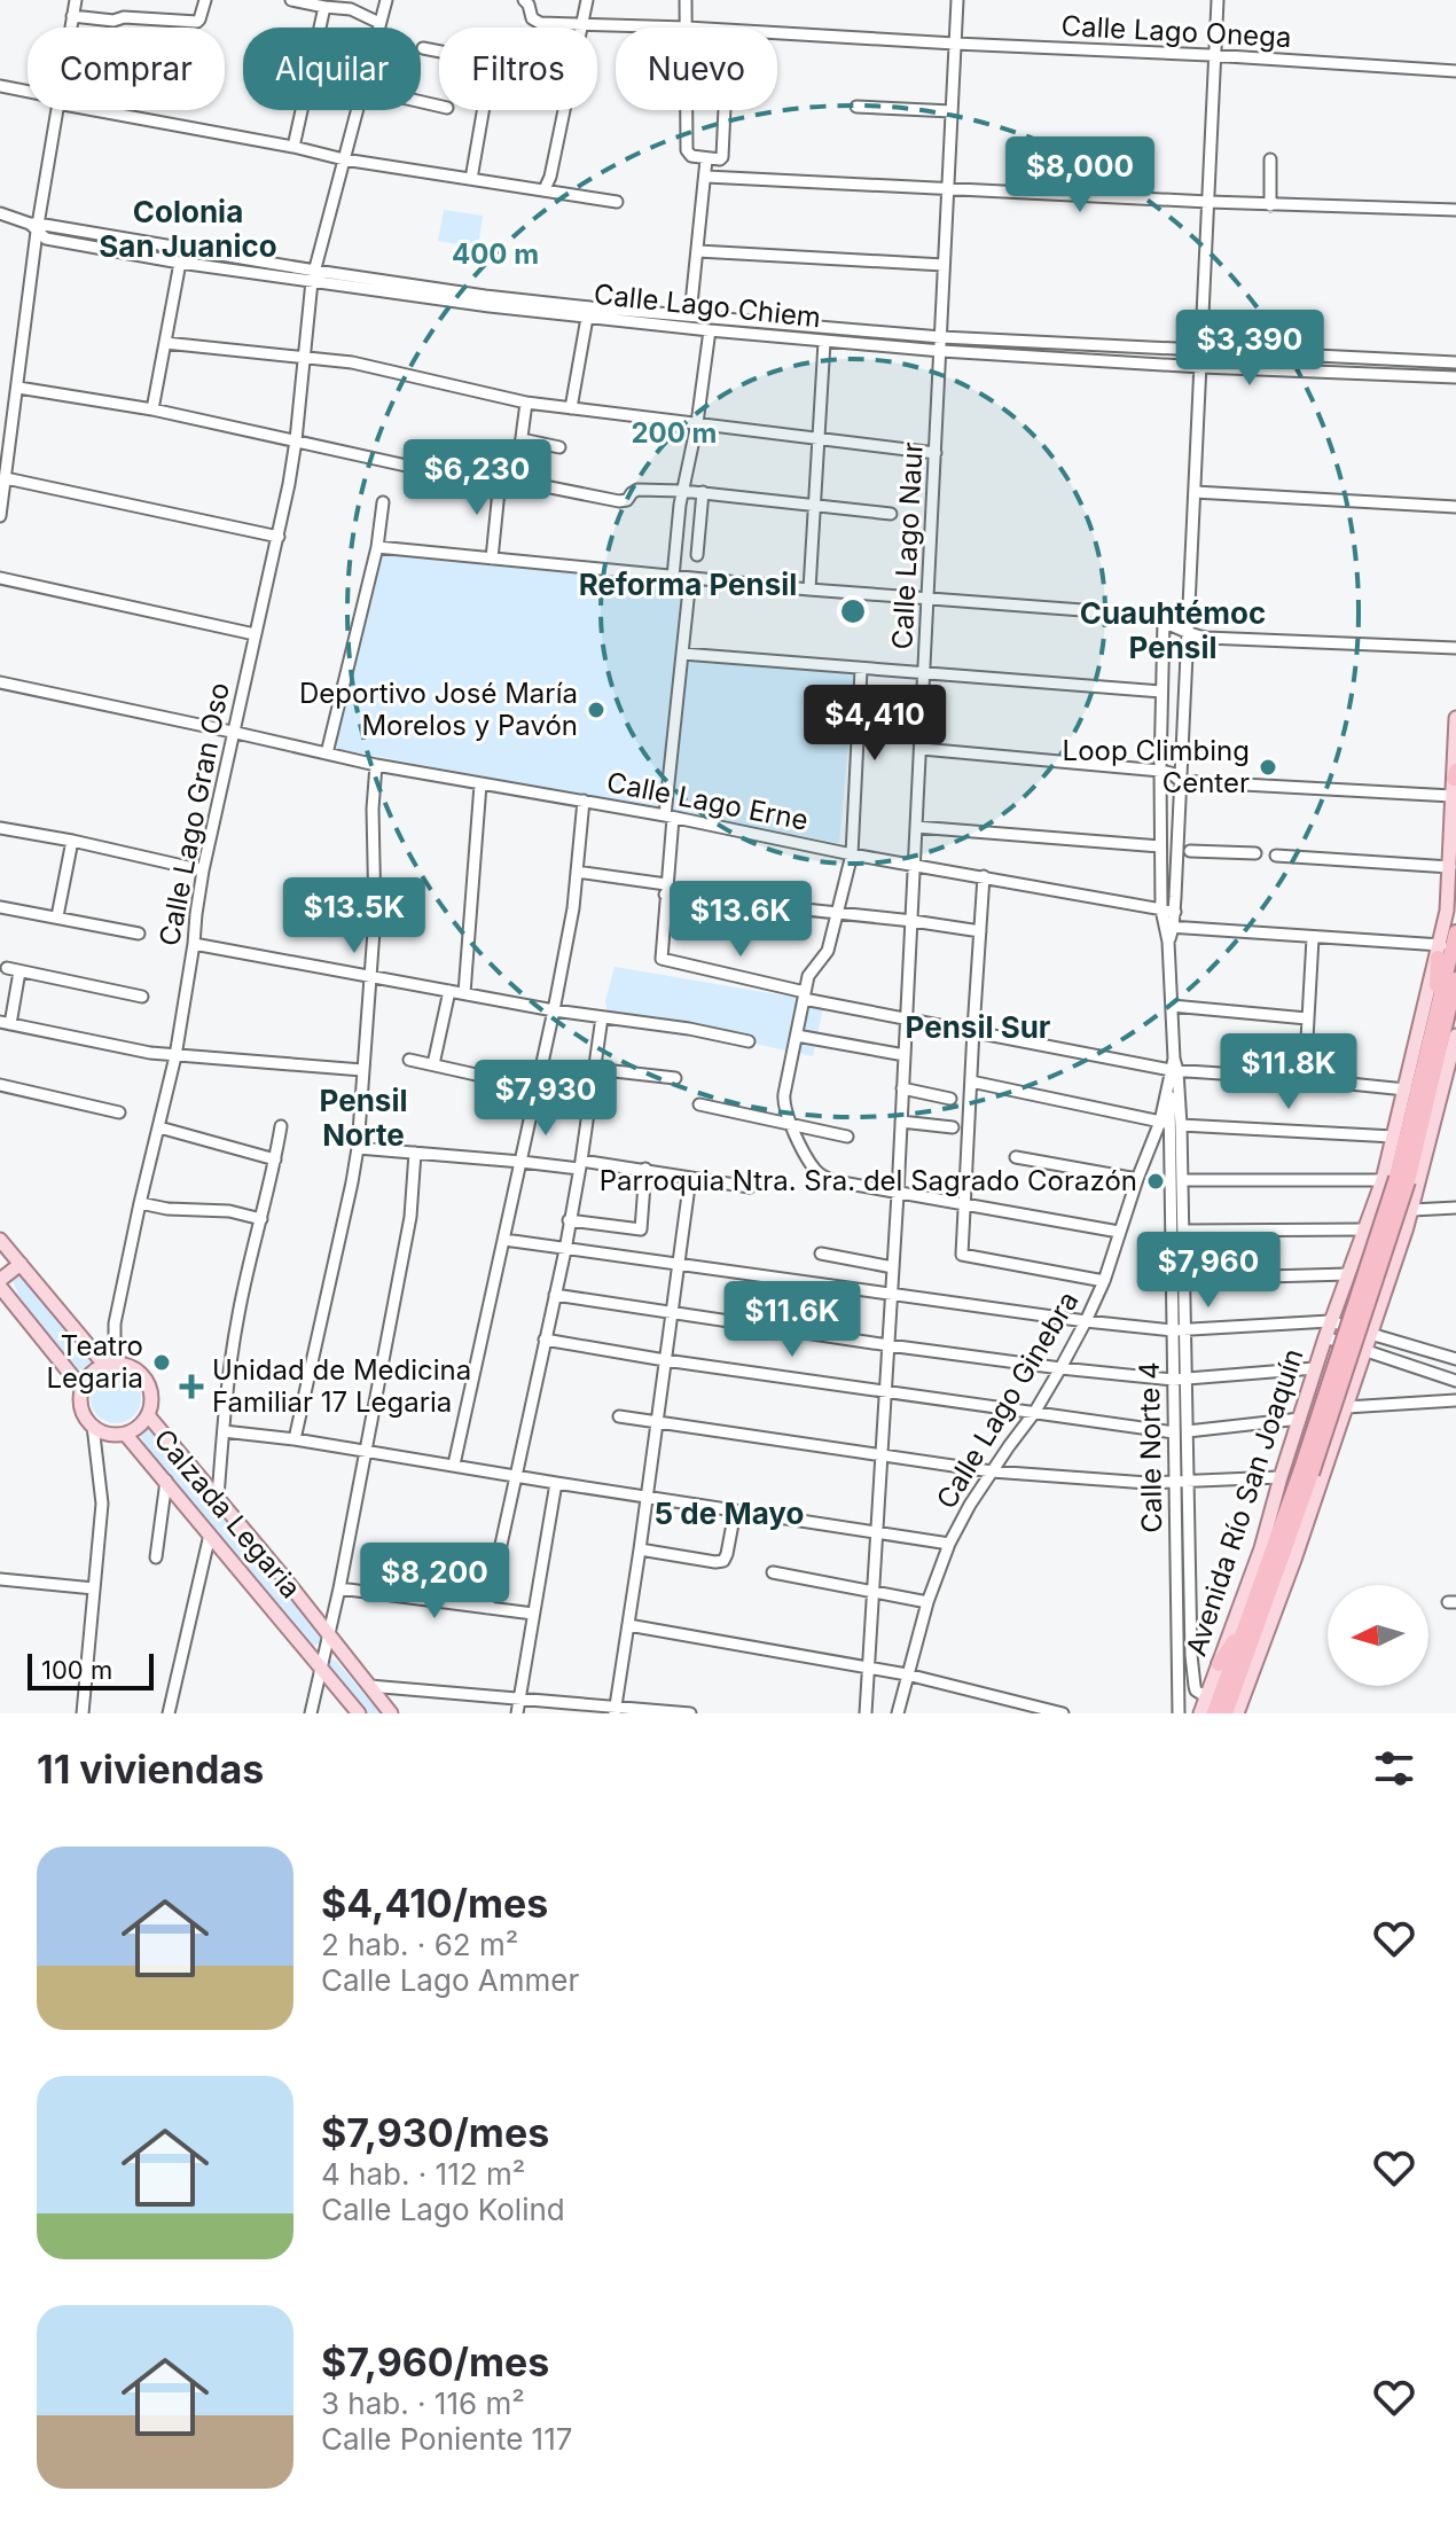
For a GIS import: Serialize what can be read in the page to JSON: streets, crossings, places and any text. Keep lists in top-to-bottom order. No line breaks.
{"streets":{"highway":["Avenida Río San Joaquín"],"main road":["Calzada Legaria"],"street":["Calle Lago Onega","Calle Lago Chiem","Calle Lago Naur","Calle Lago Erne","Calle Lago Gran Oso","Calle Lago Ginebra","Calle Norte 4"]},"crossings":[["Calle Lago Onega","Calle Lago Naur"],["Calle Lago Chiem","Calle Lago Naur"],["Calle Lago Chiem","Calle Lago Gran Oso"],["Calle Lago Naur","Calle Lago Erne"],["Calle Lago Erne","Calle Lago Gran Oso"],["Calle Lago Gran Oso","Calzada Legaria"],["Calle Lago Ginebra","Calle Norte 4"],["Calle Norte 4","Avenida Río San Joaquín"]],"districts":["Colonia San Juanico","Reforma Pensil","Cuauhtémoc Pensil","Pensil Sur","Pensil Norte","5 de Mayo"],"places":{"other":["Deportivo José María Morelos y Pavón","Loop Climbing Center","Parroquia Ntra. Sra. del Sagrado Corazón","Teatro Legaria"],"health":["Unidad de Medicina Familiar 17 Legaria"]},"scale_bar":"100 m","north":"left","page":{"chip":["Comprar","Alquilar","Filtros","Nuevo"],"price":["$8,000","$3,390","$6,230","$4,410","$13.5K","$13.6K","$11.8K","$7,930","$7,960","$11.6K","$8,200"],"scale":"100 m","heading":"11 viviendas","list":[{"name":"$4,410/mes","note":"2 hab. · 62 m² · Calle Lago Ammer"},{"name":"$7,930/mes","note":"4 hab. · 112 m² · Calle Lago Kolind"},{"name":"$7,960/mes","note":"3 hab. · 116 m² · Calle Poniente 117"}]},"rings":["400 m","200 m"]}
